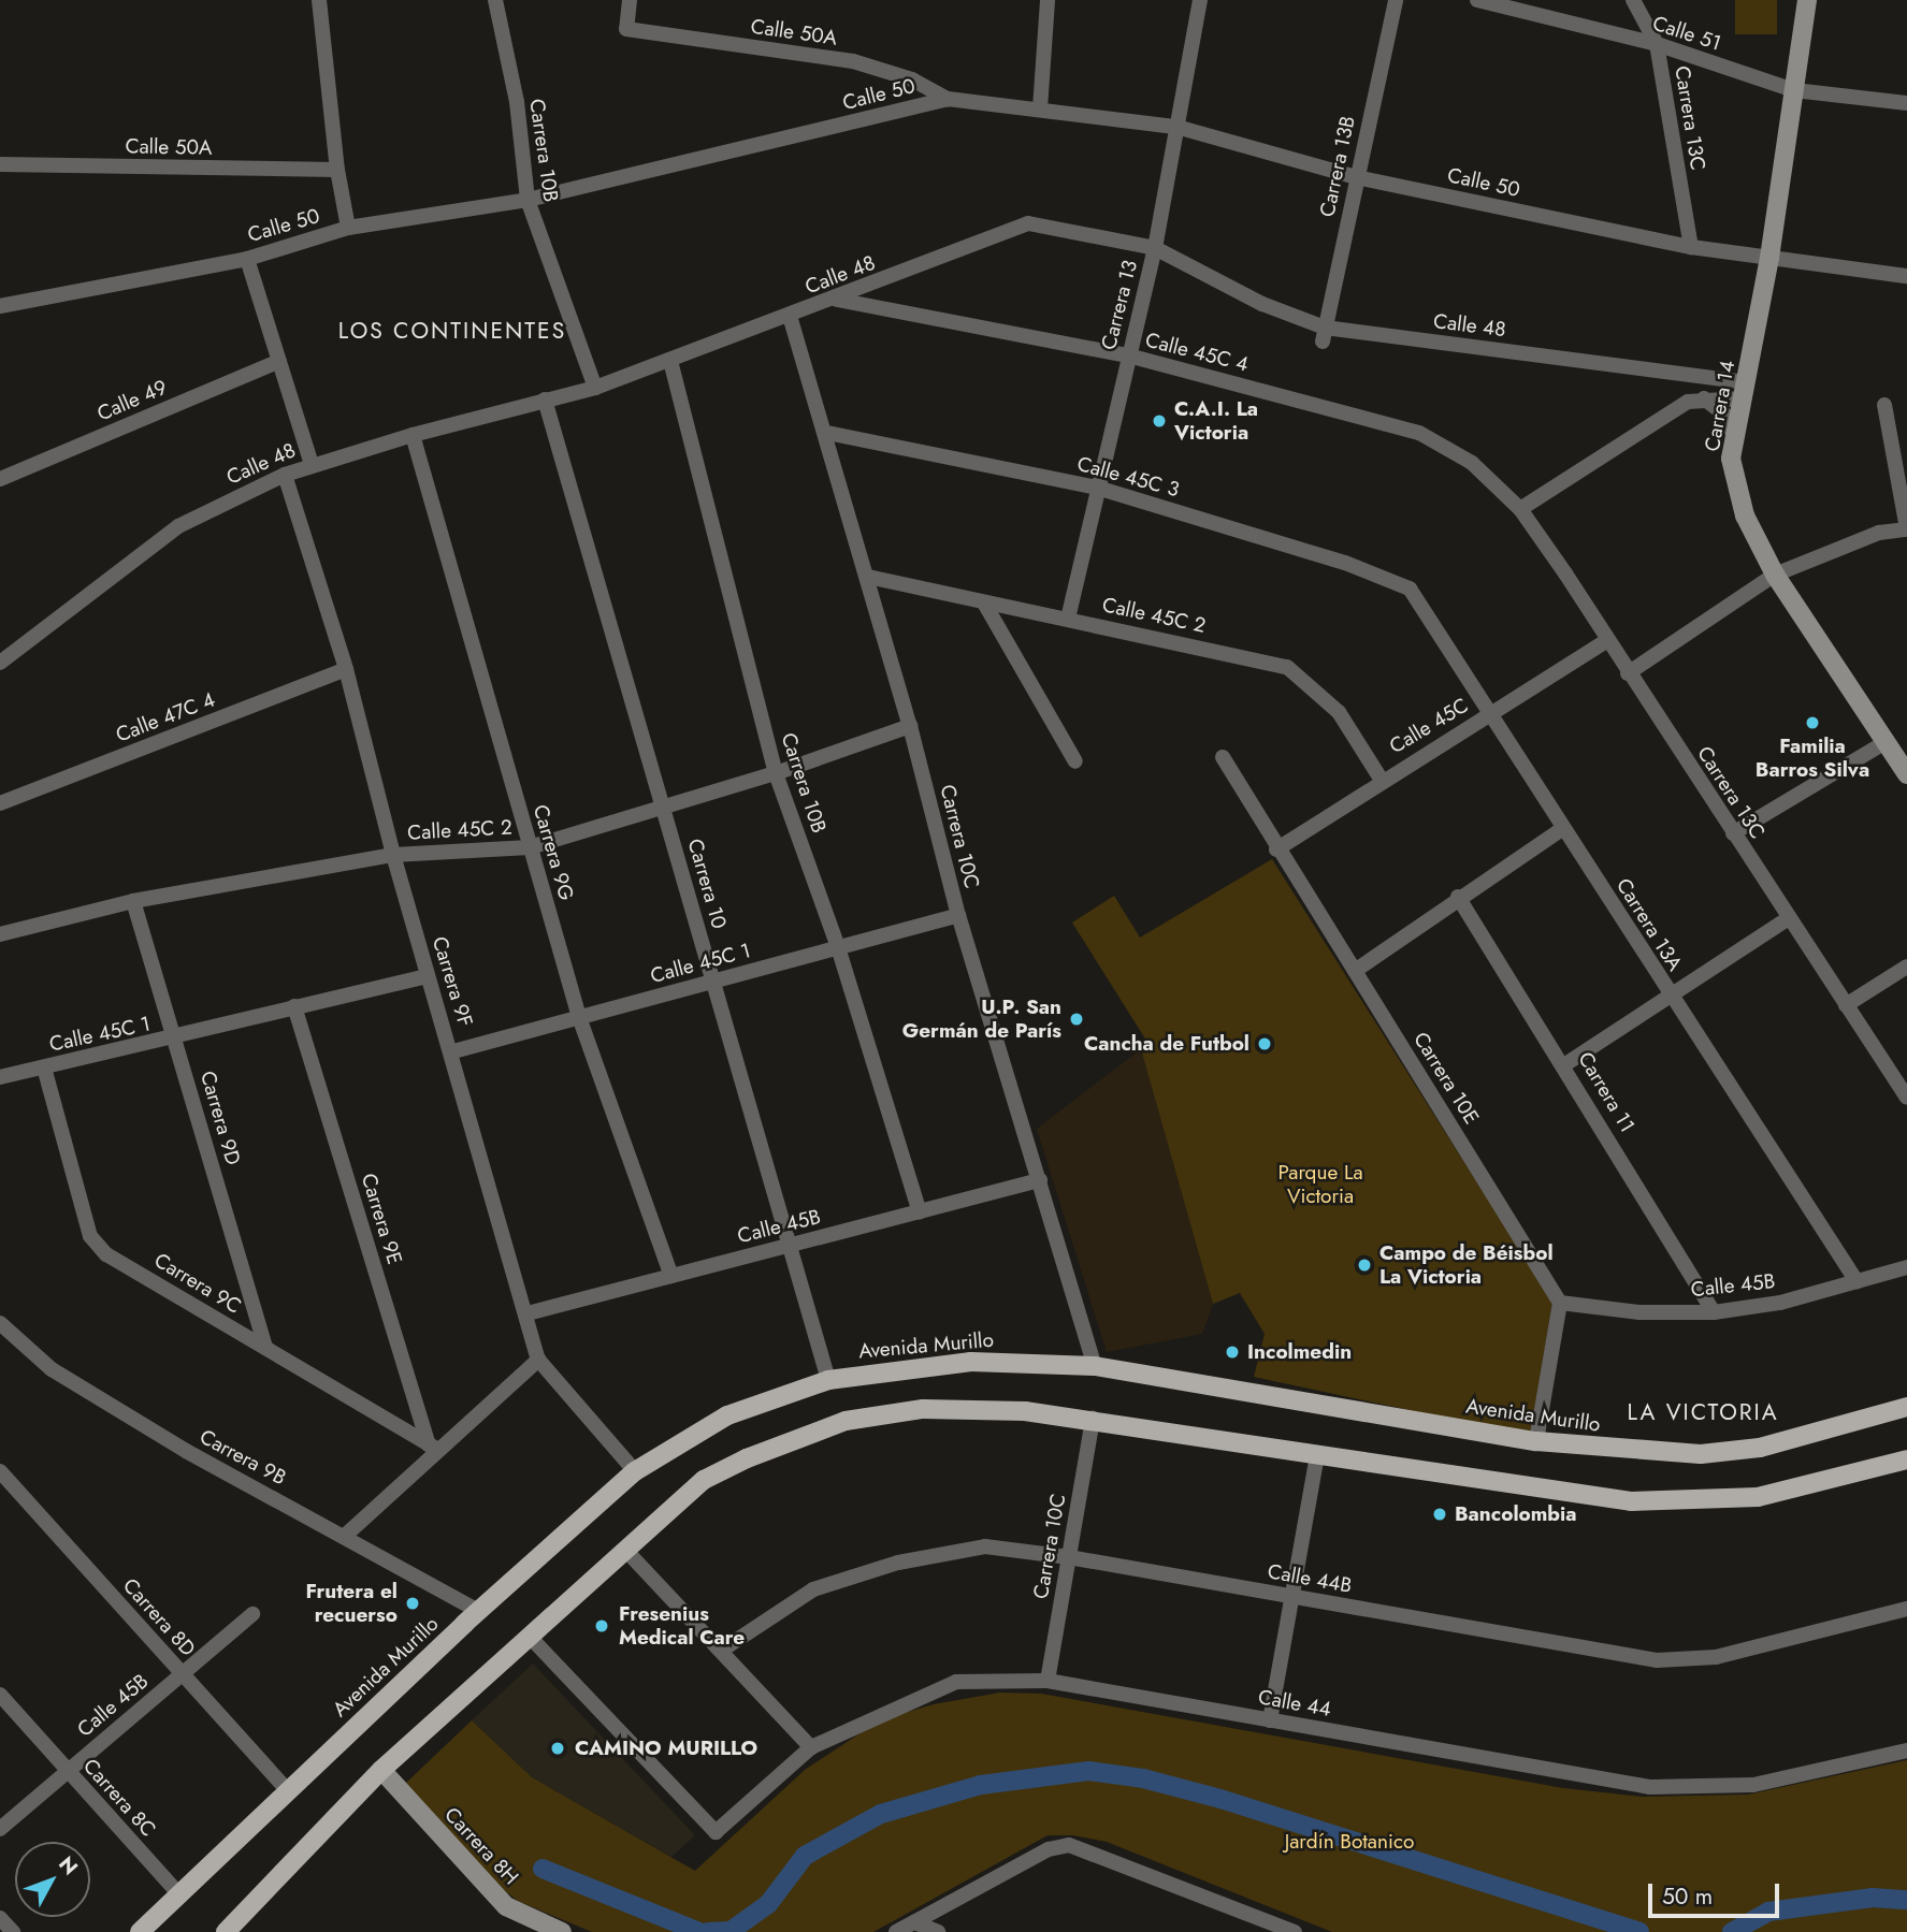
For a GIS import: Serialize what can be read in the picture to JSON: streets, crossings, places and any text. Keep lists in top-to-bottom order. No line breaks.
{"streets":{"main road":["Avenida Murillo"],"street":["Calle 50A","Calle 51","Calle 50","Carrera 13C","Carrera 10B","Carrera 13B","Calle 48","Carrera 13","Calle 45C 4","Calle 49","Carrera 14","Calle 45C 3","Calle 45C 2","Calle 47C 4","Calle 45C","Carrera 10C","Carrera 9G","Carrera 10","Carrera 13A","Calle 45C 1","Carrera 9F","Carrera 10E","Carrera 11","Carrera 9D","Carrera 9E","Calle 45B","Carrera 9C","Carrera 9B","Calle 44B","Carrera 8D","Calle 44","Carrera 8C","Carrera 8H"]},"crossings":[["Calle 50A","Calle 50"],["Calle 51","Carrera 13C"],["Calle 51","Carrera 14"],["Calle 50","Carrera 13C"],["Calle 50","Carrera 10B"],["Calle 50","Carrera 13B"],["Calle 50","Carrera 13"],["Calle 50","Carrera 14"],["Carrera 13C","Calle 45C 4"],["Carrera 13C","Calle 45C"],["Carrera 10B","Calle 48"],["Carrera 10B","Calle 45C 2"],["Carrera 10B","Calle 45C 1"],["Carrera 10B","Calle 45B"],["Carrera 13B","Calle 48"],["Calle 48","Carrera 13"],["Calle 48","Calle 45C 4"],["Calle 48","Carrera 14"],["Calle 48","Carrera 10C"],["Calle 48","Carrera 9G"],["Calle 48","Carrera 10"],["Calle 48","Carrera 9F"],["Carrera 13","Calle 45C 4"],["Carrera 13","Calle 45C 3"],["Carrera 13","Calle 45C 2"],["Calle 45C 3","Carrera 10C"],["Calle 45C 3","Carrera 13A"],["Calle 45C 2","Calle 45C"],["Calle 45C 2","Carrera 10C"],["Calle 45C 2","Carrera 9G"],["Calle 45C 2","Carrera 10"],["Calle 45C 2","Carrera 9F"],["Calle 45C 2","Carrera 9D"],["Calle 47C 4","Carrera 9F"],["Calle 45C","Carrera 13A"],["Calle 45C","Carrera 10E"],["Carrera 10C","Calle 45C 1"],["Carrera 10C","Calle 45B"],["Carrera 10C","Avenida Murillo"],["Carrera 10C","Calle 44B"],["Carrera 10C","Calle 44"],["Carrera 9G","Calle 45C 1"],["Carrera 9G","Calle 45B"],["Carrera 10","Calle 45C 1"],["Carrera 10","Calle 45B"],["Carrera 10","Avenida Murillo"],["Carrera 13A","Calle 45B"],["Calle 45C 1","Carrera 9F"],["Calle 45C 1","Carrera 9D"],["Calle 45C 1","Carrera 9E"],["Calle 45C 1","Carrera 9C"],["Carrera 9F","Calle 45B"],["Carrera 9F","Avenida Murillo"],["Carrera 10E","Calle 45B"],["Carrera 11","Calle 45B"],["Carrera 9D","Carrera 9C"],["Carrera 9E","Carrera 9C"],["Calle 45B","Carrera 8D"],["Calle 45B","Carrera 8C"],["Avenida Murillo","Carrera 9B"],["Avenida Murillo","Carrera 8D"],["Avenida Murillo","Carrera 8C"]],"districts":["LOS CONTINENTES","LA VICTORIA"],"parks":["Parque La Victoria","Jardín Botanico"],"places":["C.A.I. La Victoria","Familia Barros Silva","U.P. San Germán de París","Cancha de Futbol","Campo de Béisbol La Victoria","Incolmedin","Bancolombia","Frutera el recuerso","Fresenius Medical Care","CAMINO MURILLO"],"scale_bar":"50 m","north":"top right"}
